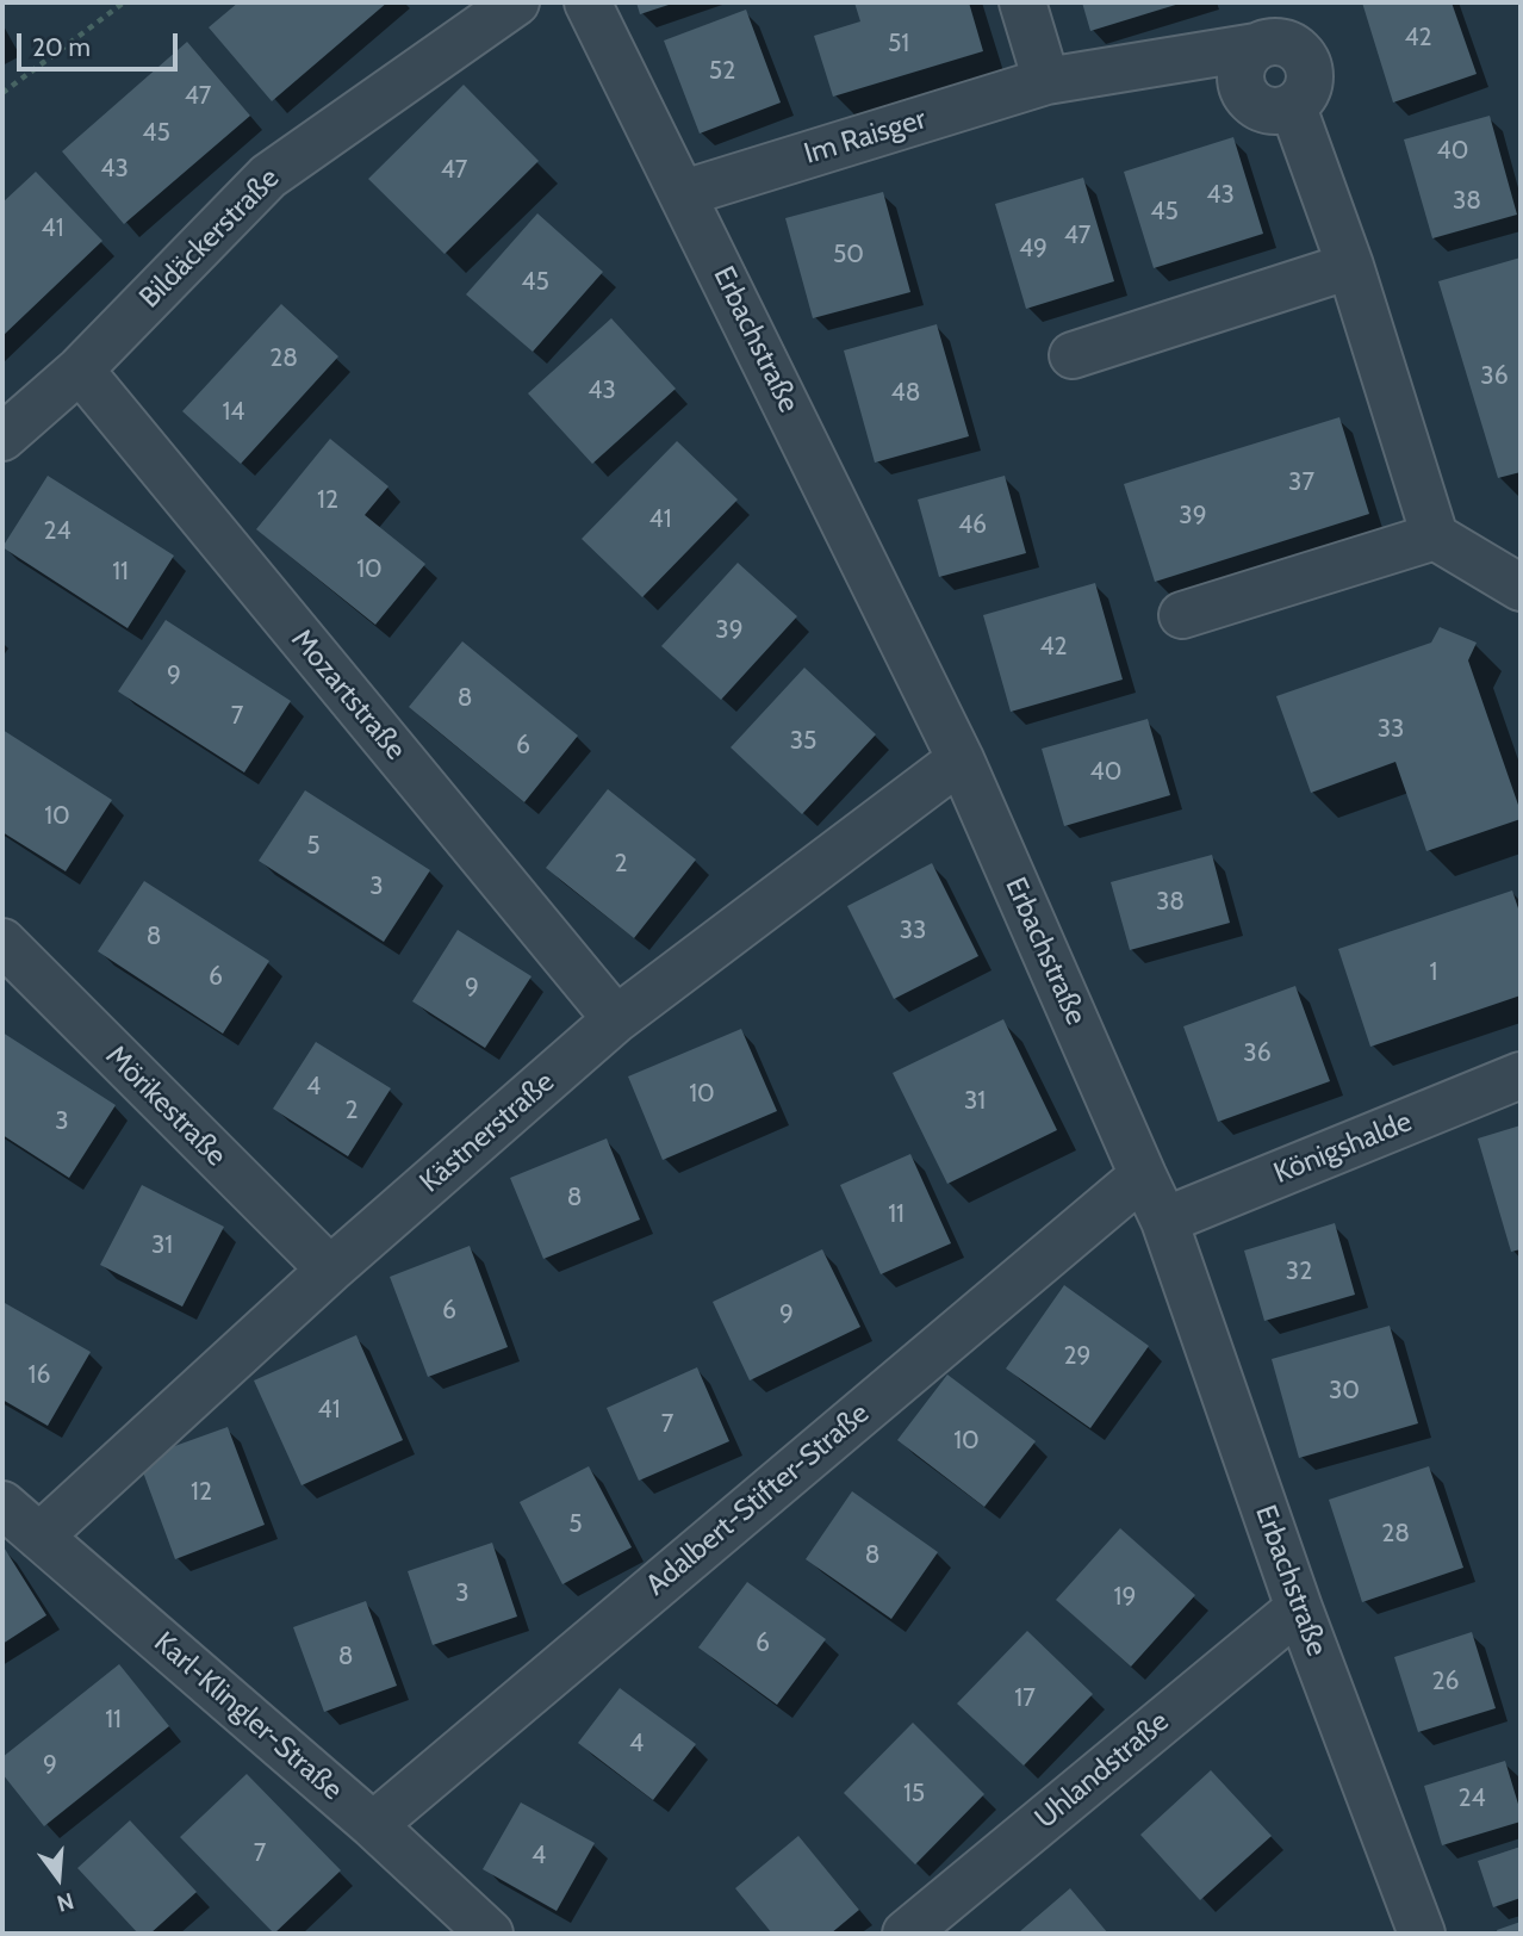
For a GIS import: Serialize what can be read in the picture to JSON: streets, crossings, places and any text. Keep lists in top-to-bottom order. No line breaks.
{"streets":{"street":["Im Raisger","Bildäckerstraße","Erbachstraße","Mozartstraße","Mörikestraße","Kästnerstraße","Königshalde","Adalbert-Stifter-Straße","Karl-Klingler-Straße","Uhlandstraße"]},"crossings":[["Im Raisger","Erbachstraße"],["Bildäckerstraße","Mozartstraße"],["Erbachstraße","Kästnerstraße"],["Erbachstraße","Königshalde"],["Erbachstraße","Adalbert-Stifter-Straße"],["Erbachstraße","Uhlandstraße"],["Mozartstraße","Kästnerstraße"],["Mörikestraße","Kästnerstraße"],["Kästnerstraße","Karl-Klingler-Straße"],["Adalbert-Stifter-Straße","Karl-Klingler-Straße"]],"house_numbers":["42","51","52","47","45","40","43","47","43","38","45","41","47","49","50","45","28","36","43","48","14","37","12","39","41","46","24","10","11","39","42","9","8","7","33","35","6","40","10","5","2","3","38","33","8","1","6","9","36","4","10","31","2","3","8","11","31","32","6","9","29","16","30","41","7","10","12","5","28","8","3","19","6","8","26","17","11","4","9","15","24","7","4"],"scale_bar":"20 m","north":"bottom"}
